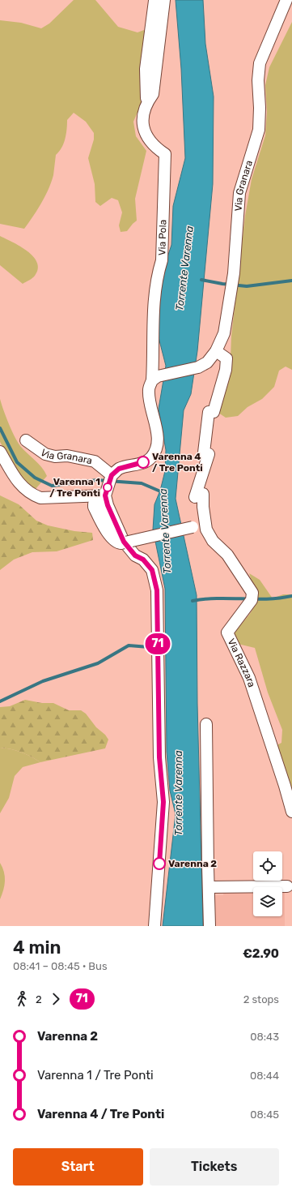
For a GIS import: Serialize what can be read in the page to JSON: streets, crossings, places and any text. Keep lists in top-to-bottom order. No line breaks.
{"streets":{"street":["Via Granara","Via Pola","Via Razzara"]},"crossings":[["Via Granara","Via Pola"],["Via Granara","Via Razzara"]],"water":["Torrente Varenna"],"places":["Varenna 4 / Tre Ponti","Varenna 1 / Tre Ponti","Varenna 2"],"lines":["bus line 71"],"page":{"on_map":"71","heading":["4 min","08:41 – 08:45 · Bus","€2.90"],"legs":["2","71","2 stops"],"list":[{"name":"Varenna 2","value":"08:43"},{"name":"Varenna 1 / Tre Ponti","value":"08:44"},{"name":"Varenna 4 / Tre Ponti","value":"08:45"}],"buttons":["Start","Tickets"]}}
